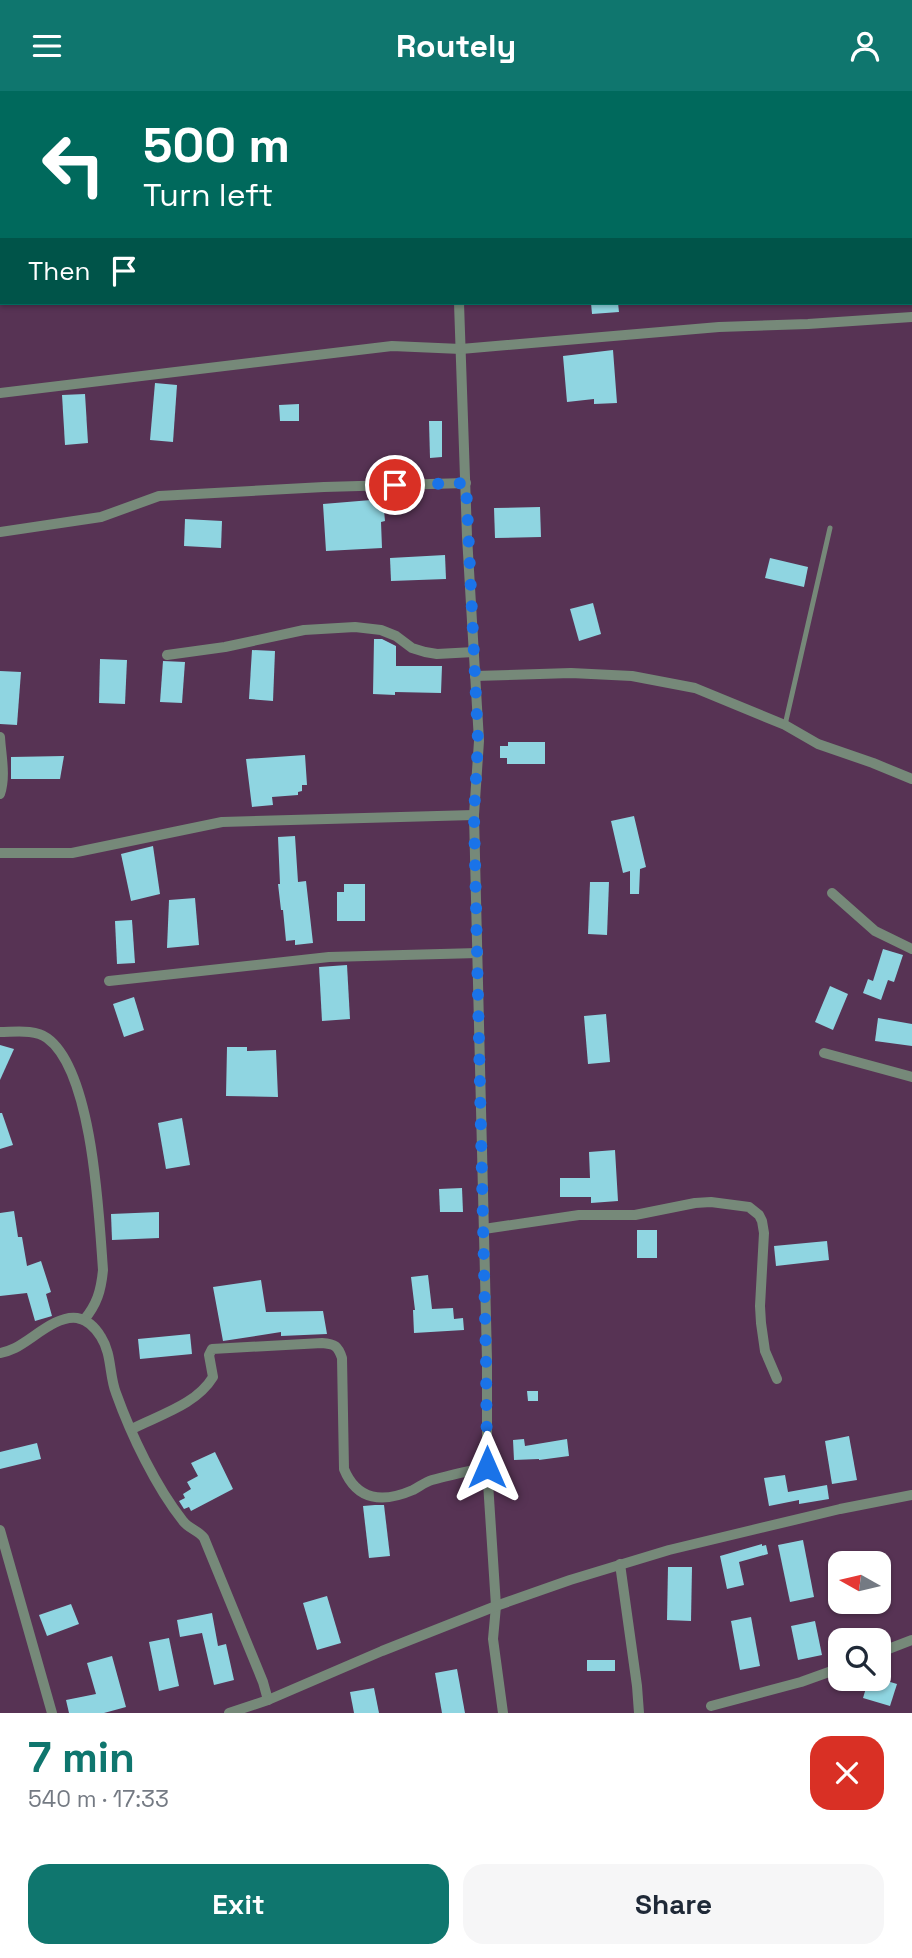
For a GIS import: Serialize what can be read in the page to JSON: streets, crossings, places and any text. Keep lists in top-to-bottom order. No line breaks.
{"north":"left","page":{"header":"Routely","turn":["500 m","Turn left"],"then":"Then","heading":["7 min","540 m · 17:33"],"buttons":["Exit","Share"]}}
